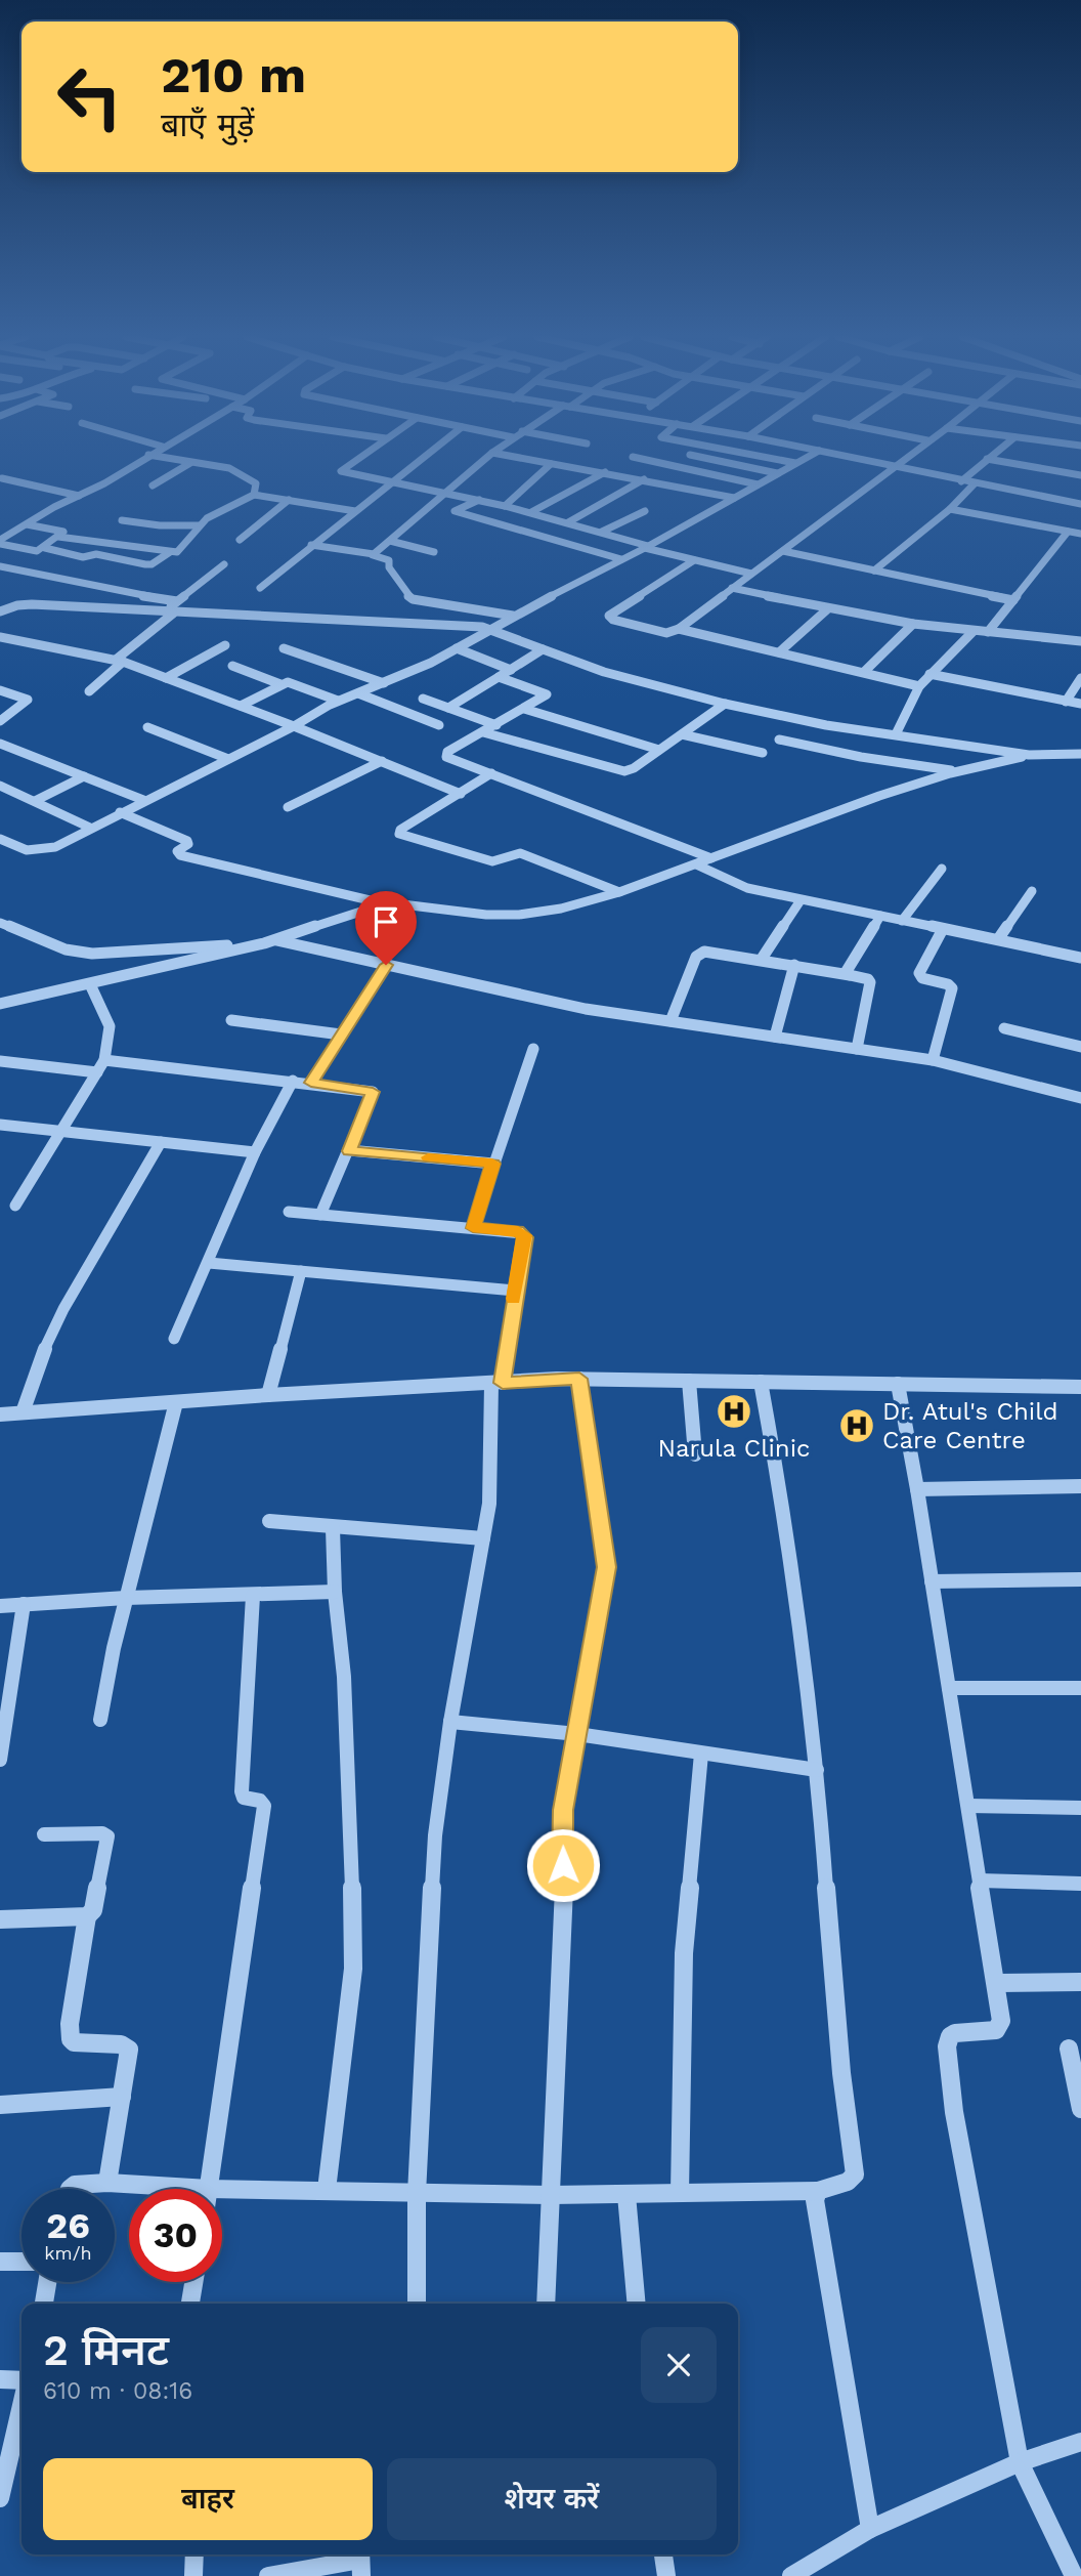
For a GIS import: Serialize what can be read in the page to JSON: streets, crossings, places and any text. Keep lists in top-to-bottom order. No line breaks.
{"places":{"hospital":["Narula Clinic","Dr. Atul's Child Care Centre"]},"page":{"turn":["210 m","बाएँ मुड़ें"],"speed":"26 km/h","limit":"30","heading":["2 मिनट","610 m · 08:16"],"buttons":["बाहर","शेयर करें"]}}
